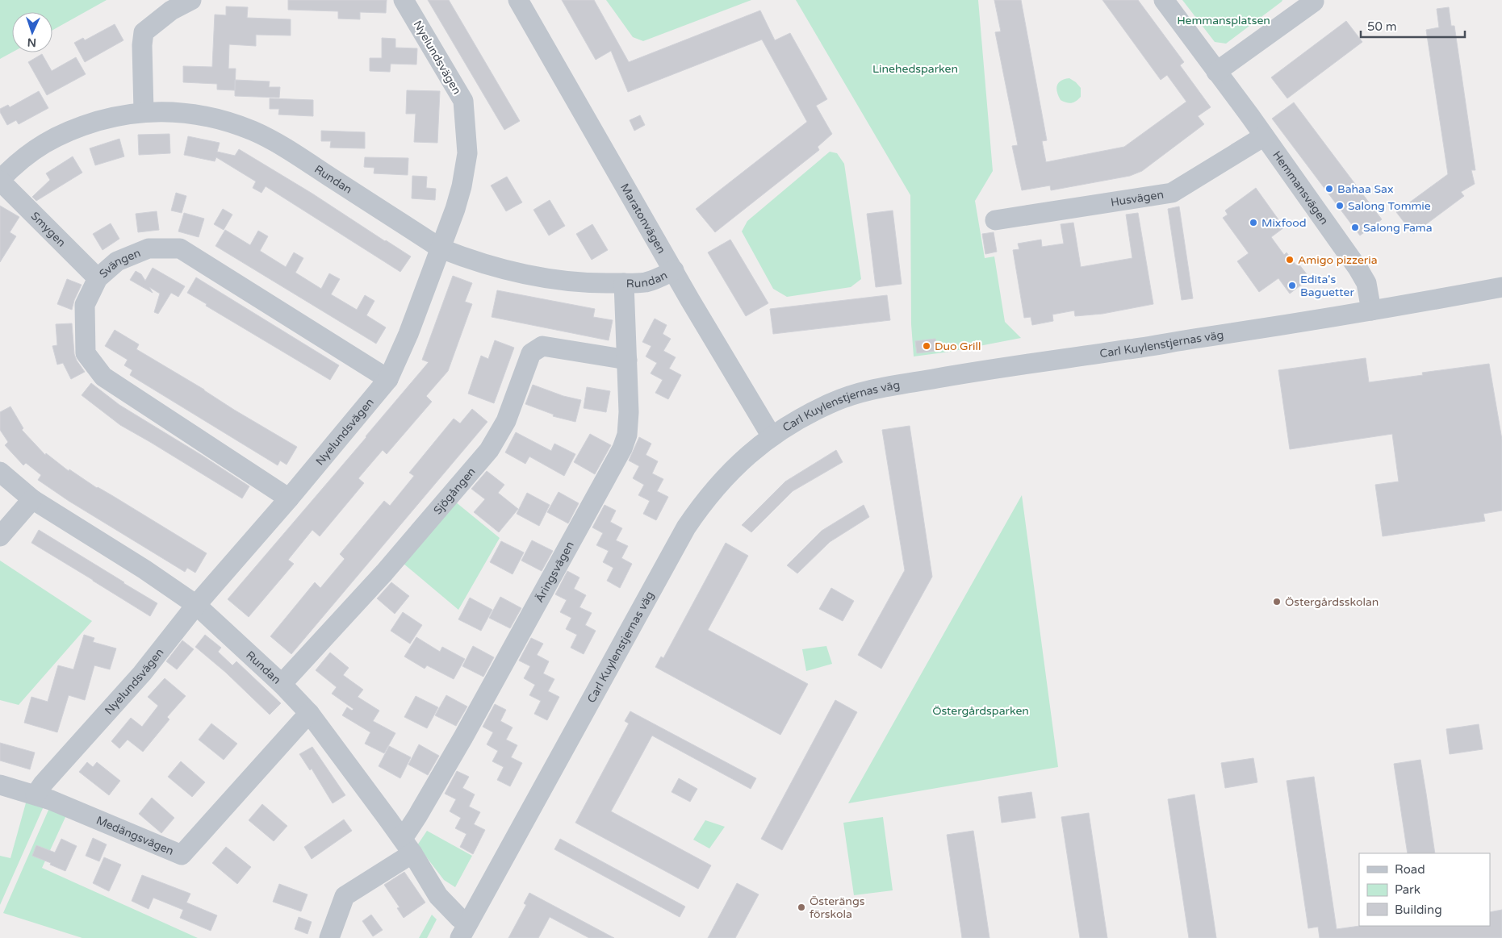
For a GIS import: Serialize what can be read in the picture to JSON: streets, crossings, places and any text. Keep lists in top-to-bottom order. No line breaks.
{"streets":{"street":["Nyelundsvägen","Rundan","Hemmansvägen","Husvägen","Maratonvägen","Smygen","Svängen","Carl Kuylenstjernas väg","Sjögången","Äringsvägen","Medängsvägen"]},"crossings":[["Nyelundsvägen","Rundan"],["Nyelundsvägen","Svängen"],["Nyelundsvägen","Medängsvägen"],["Rundan","Maratonvägen"],["Rundan","Smygen"],["Rundan","Carl Kuylenstjernas väg"],["Rundan","Sjögången"],["Rundan","Äringsvägen"],["Rundan","Medängsvägen"],["Hemmansvägen","Husvägen"],["Hemmansvägen","Carl Kuylenstjernas väg"],["Maratonvägen","Carl Kuylenstjernas väg"],["Smygen","Svängen"],["Sjögången","Äringsvägen"]],"parks":["Hemmansplatsen","Linehedsparken","Östergårdsparken"],"places":["Bahaa Sax","Salong Tommie","Mixfood","Salong Fama","Amigo pizzeria","Edita's Baguetter","Duo Grill","Östergårdsskolan","Österängs förskola"],"legend":["Road","Park","Building"],"scale_bar":"50 m","north":"bottom"}
